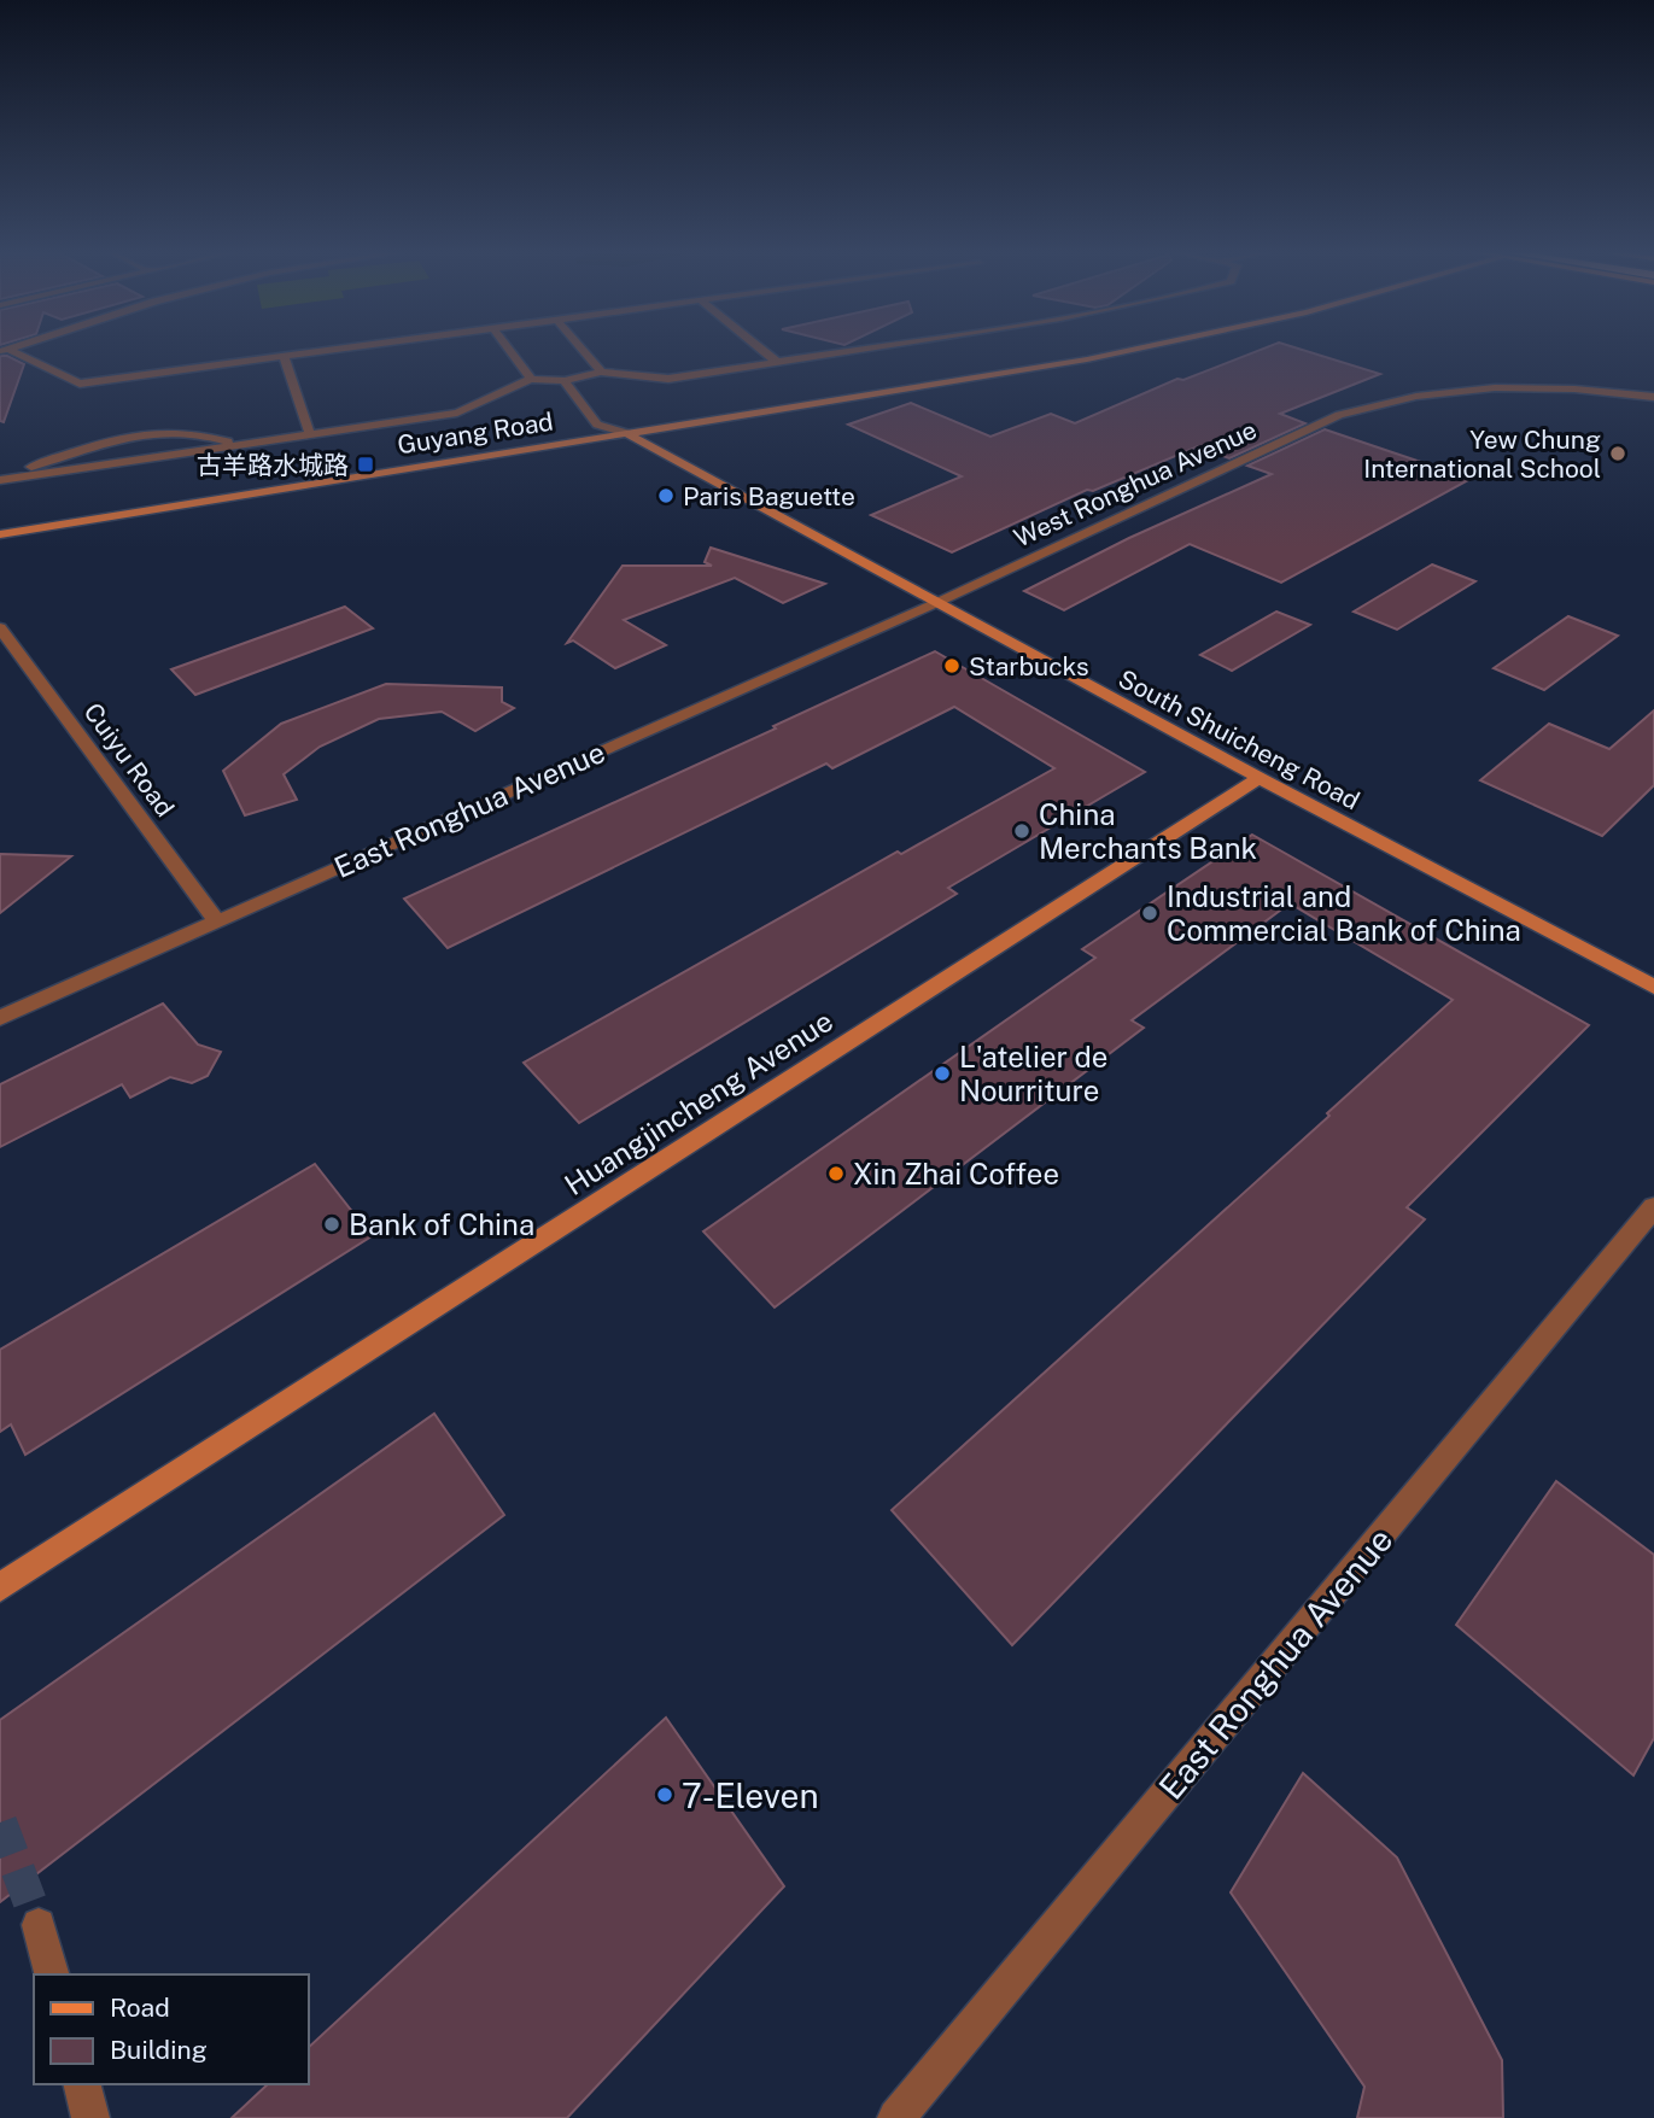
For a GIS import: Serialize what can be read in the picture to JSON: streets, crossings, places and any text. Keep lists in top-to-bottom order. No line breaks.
{"streets":{"street":["Guyang Road","West Ronghua Avenue","South Shuicheng Road","Cuiyu Road","East Ronghua Avenue","Huangjincheng Avenue"]},"crossings":[["Guyang Road","South Shuicheng Road"],["West Ronghua Avenue","South Shuicheng Road"],["West Ronghua Avenue","East Ronghua Avenue"],["South Shuicheng Road","East Ronghua Avenue"],["South Shuicheng Road","Huangjincheng Avenue"],["Cuiyu Road","East Ronghua Avenue"]],"places":{"other":["Yew Chung International School","Paris Baguette","Starbucks","China Merchants Bank","Industrial and Commercial Bank of China","L'atelier de Nourriture","Xin Zhai Coffee","Bank of China","7-Eleven"],"transit":["古羊路水城路"]},"legend":["Road","Building"]}
